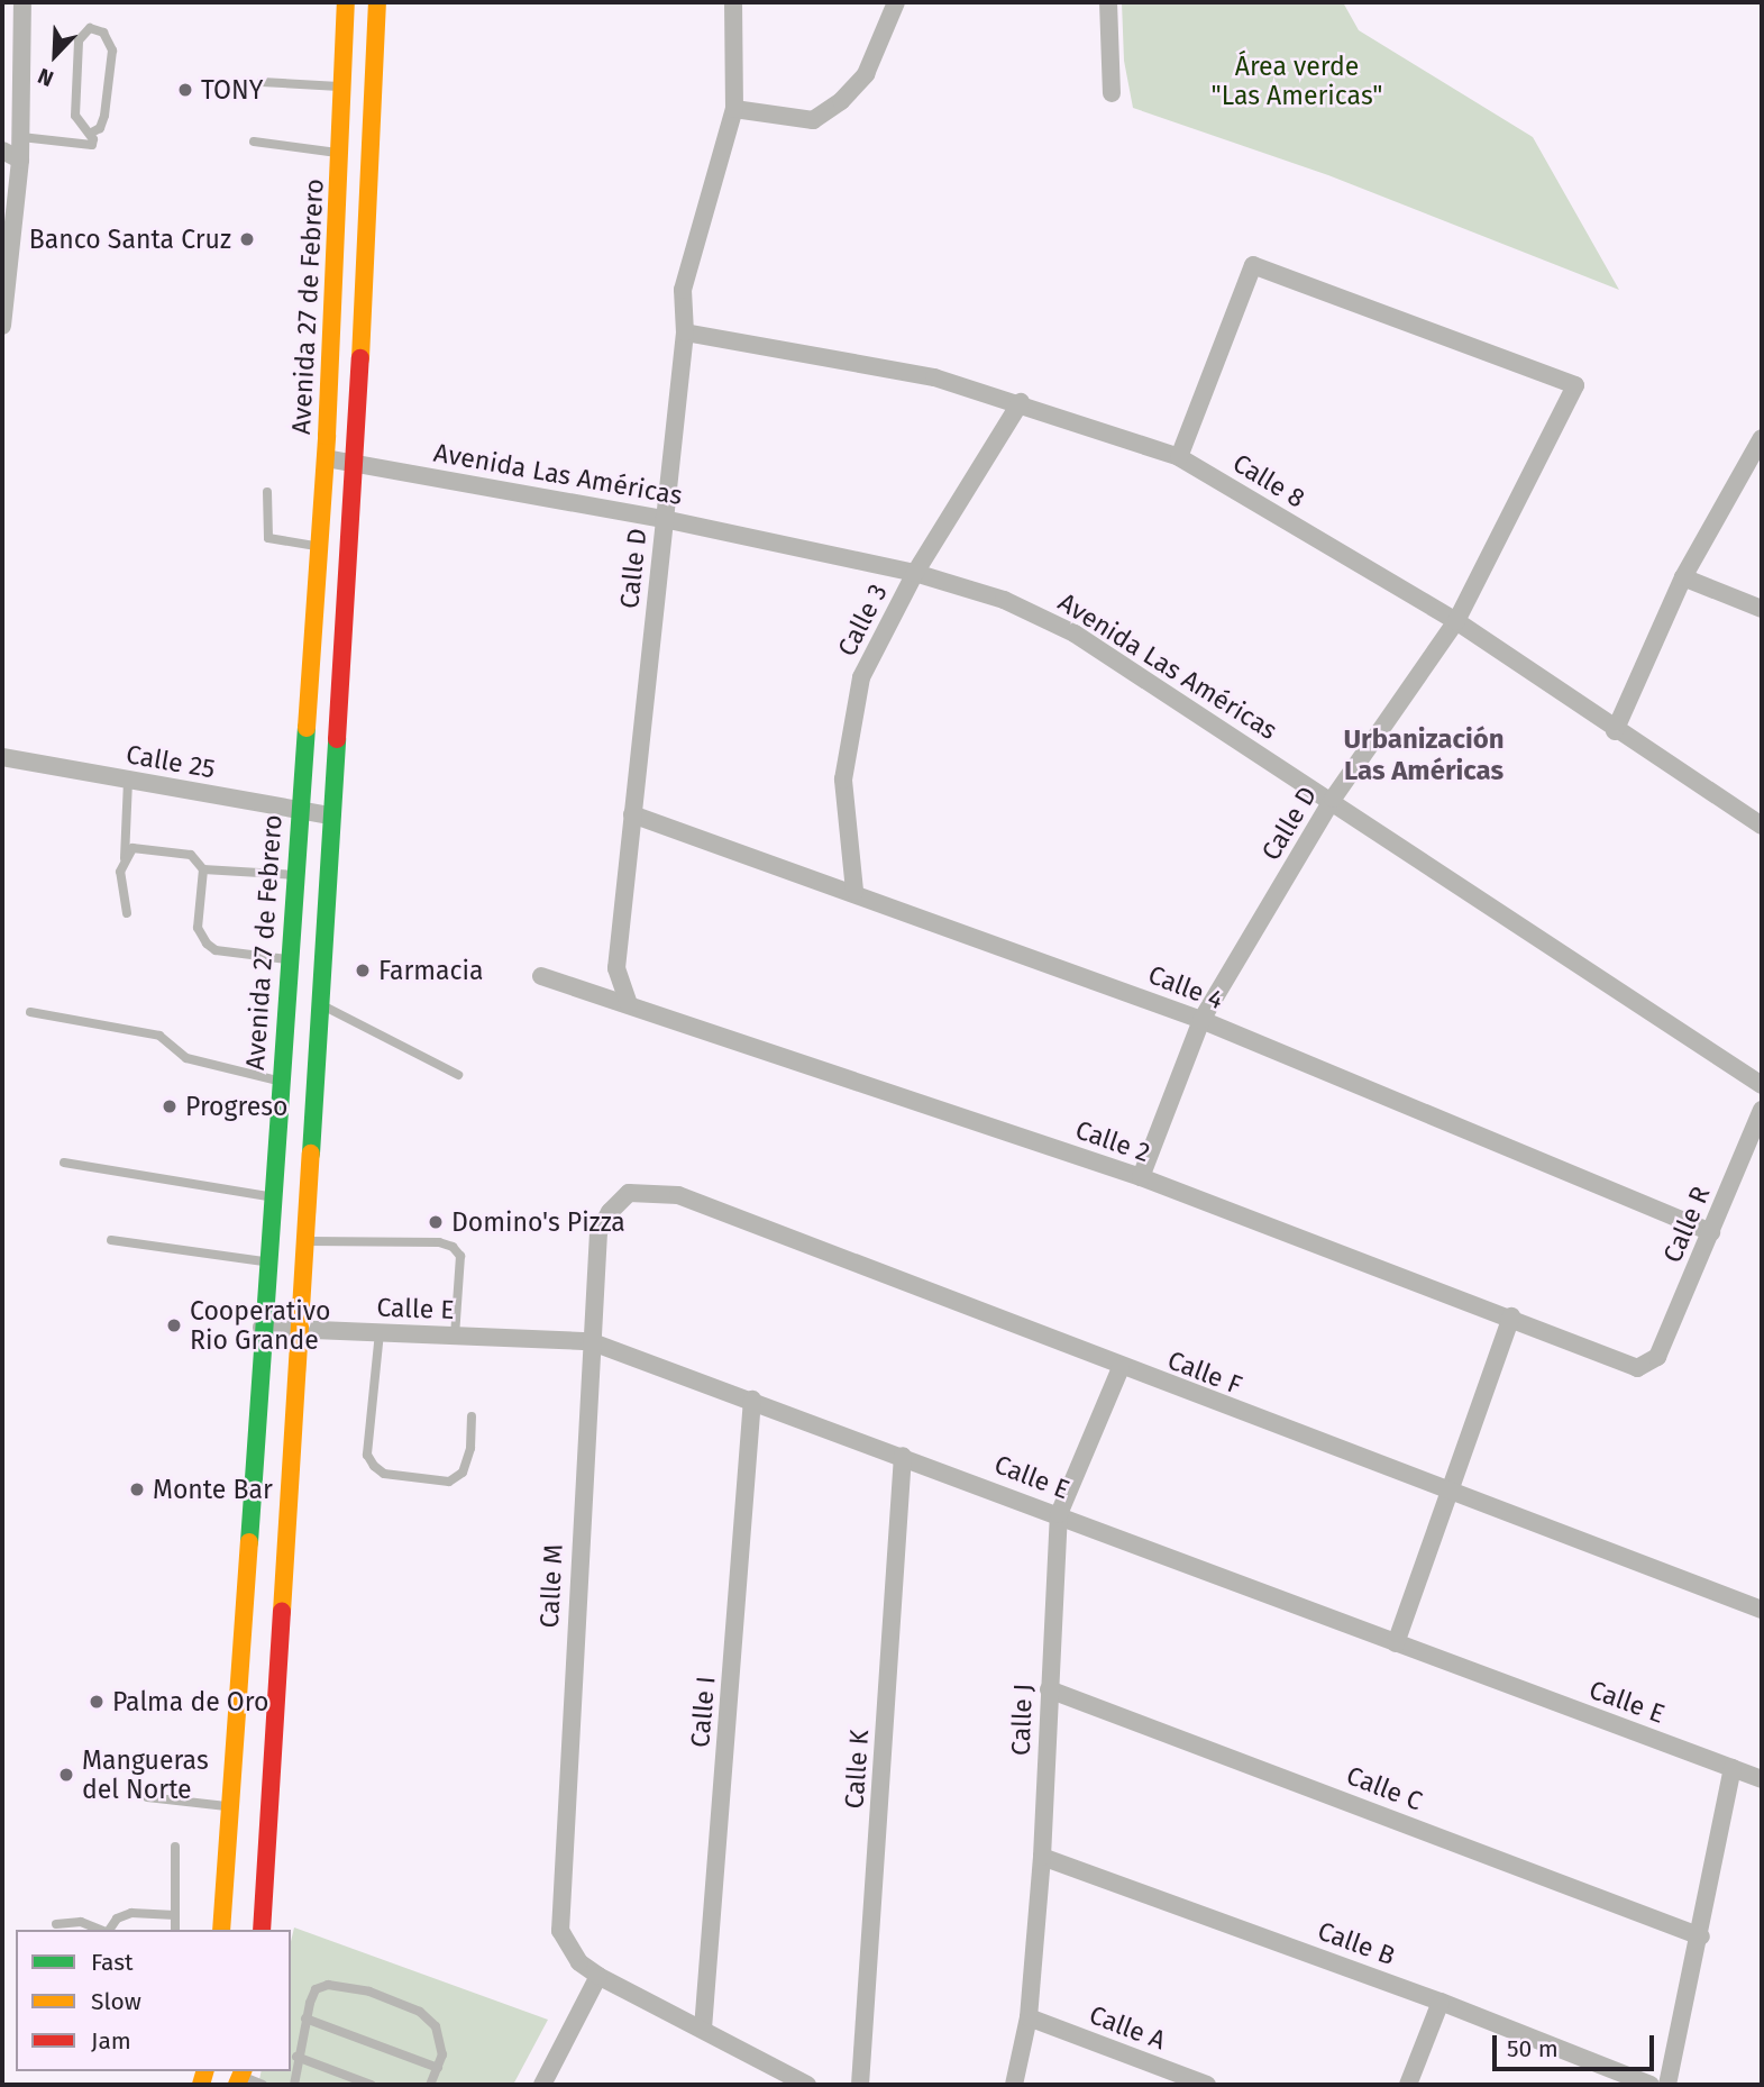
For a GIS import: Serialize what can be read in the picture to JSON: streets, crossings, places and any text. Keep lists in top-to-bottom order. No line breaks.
{"streets":{"main road":["Avenida 27 de Febrero"],"street":["Avenida Las Américas","Calle 8","Calle D","Calle 3","Calle 25","Calle 4","Calle 2","Calle R","Calle E","Calle F","Calle M","Calle I","Calle J","Calle K","Calle C","Calle B","Calle A"]},"crossings":[["Avenida 27 de Febrero","Avenida Las Américas"],["Avenida 27 de Febrero","Calle 25"],["Avenida 27 de Febrero","Calle E"],["Avenida Las Américas","Calle D"],["Avenida Las Américas","Calle 3"],["Calle 8","Calle D"],["Calle 8","Calle 3"],["Calle D","Calle 4"],["Calle D","Calle 2"],["Calle 3","Calle 4"],["Calle 4","Calle R"],["Calle 2","Calle R"],["Calle E","Calle M"],["Calle E","Calle I"],["Calle E","Calle J"],["Calle E","Calle K"],["Calle F","Calle M"],["Calle F","Calle J"],["Calle M","Calle I"],["Calle J","Calle C"],["Calle J","Calle B"],["Calle J","Calle A"]],"districts":["Urbanización Las Américas"],"parks":["Área verde \"Las Americas\""],"places":["TONY","Banco Santa Cruz","Farmacia","Progreso","Domino's Pizza","Cooperativo Rio Grande","Monte Bar","Palma de Oro","Mangueras del Norte"],"legend":["Fast","Slow","Jam"],"scale_bar":"50 m","north":"bottom left"}
